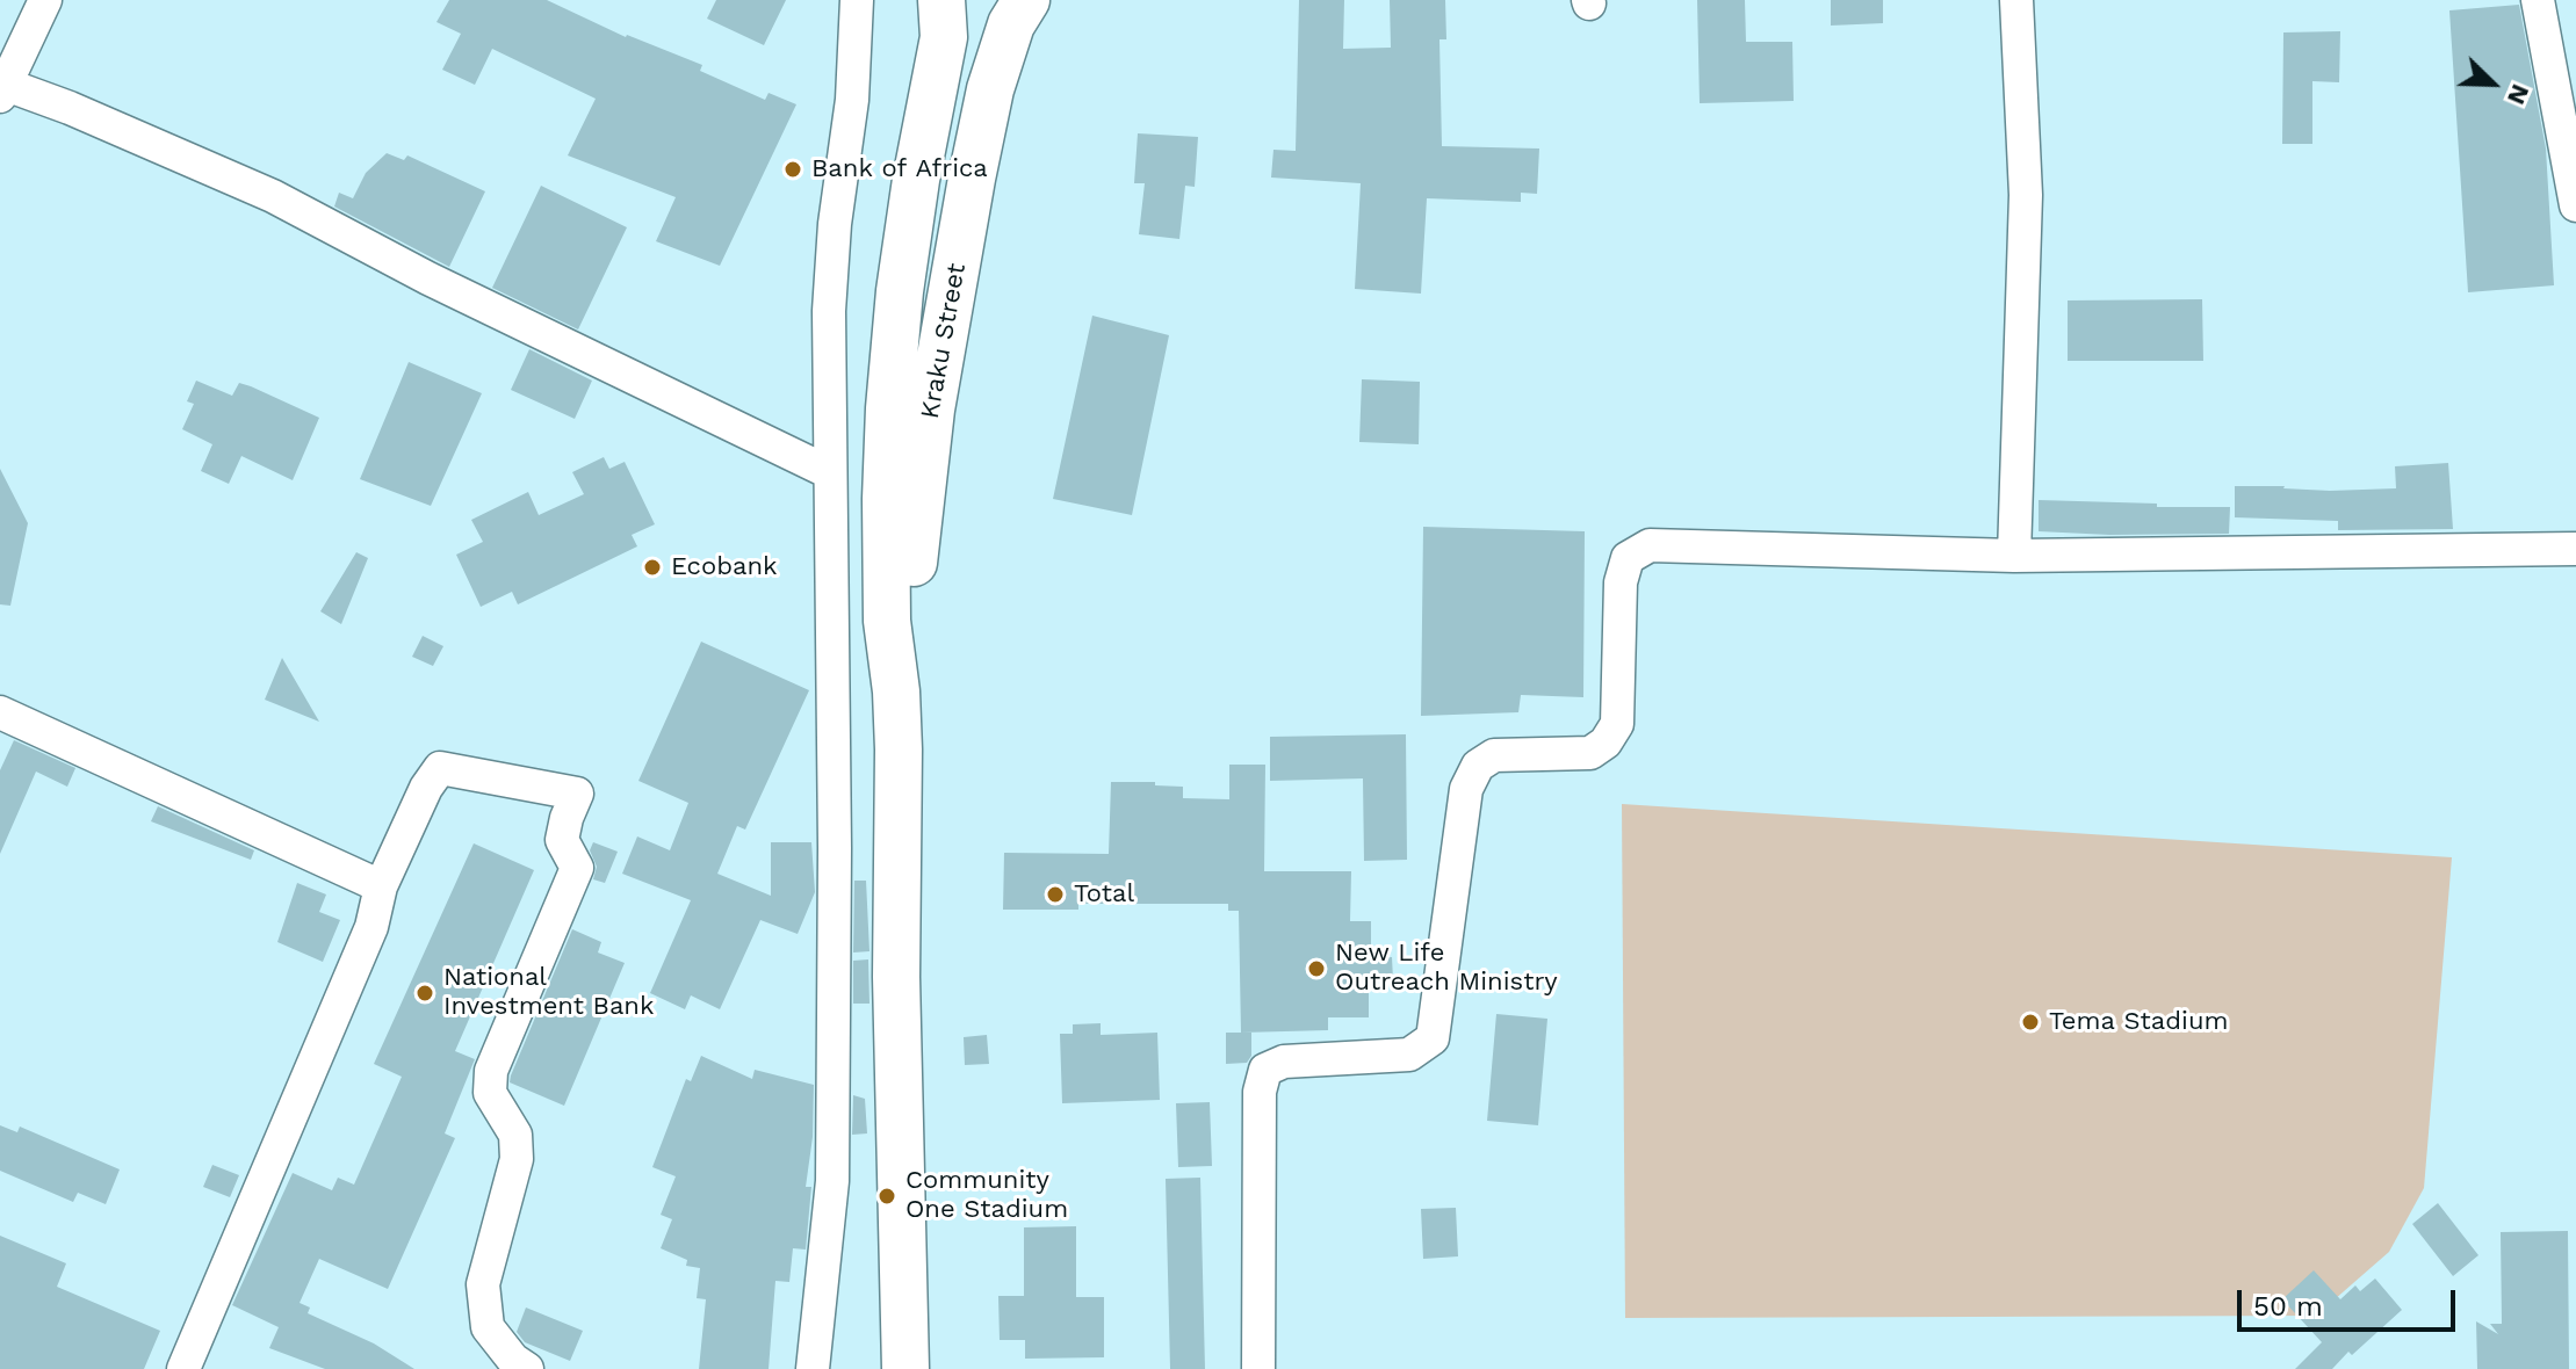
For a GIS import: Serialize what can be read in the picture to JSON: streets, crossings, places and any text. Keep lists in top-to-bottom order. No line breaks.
{"streets":{"main road":["Kraku Street"]},"places":["Bank of Africa","Ecobank","Total","New Life Outreach Ministry","National Investment Bank","Tema Stadium","Community One Stadium"],"scale_bar":"50 m","north":"bottom right"}
